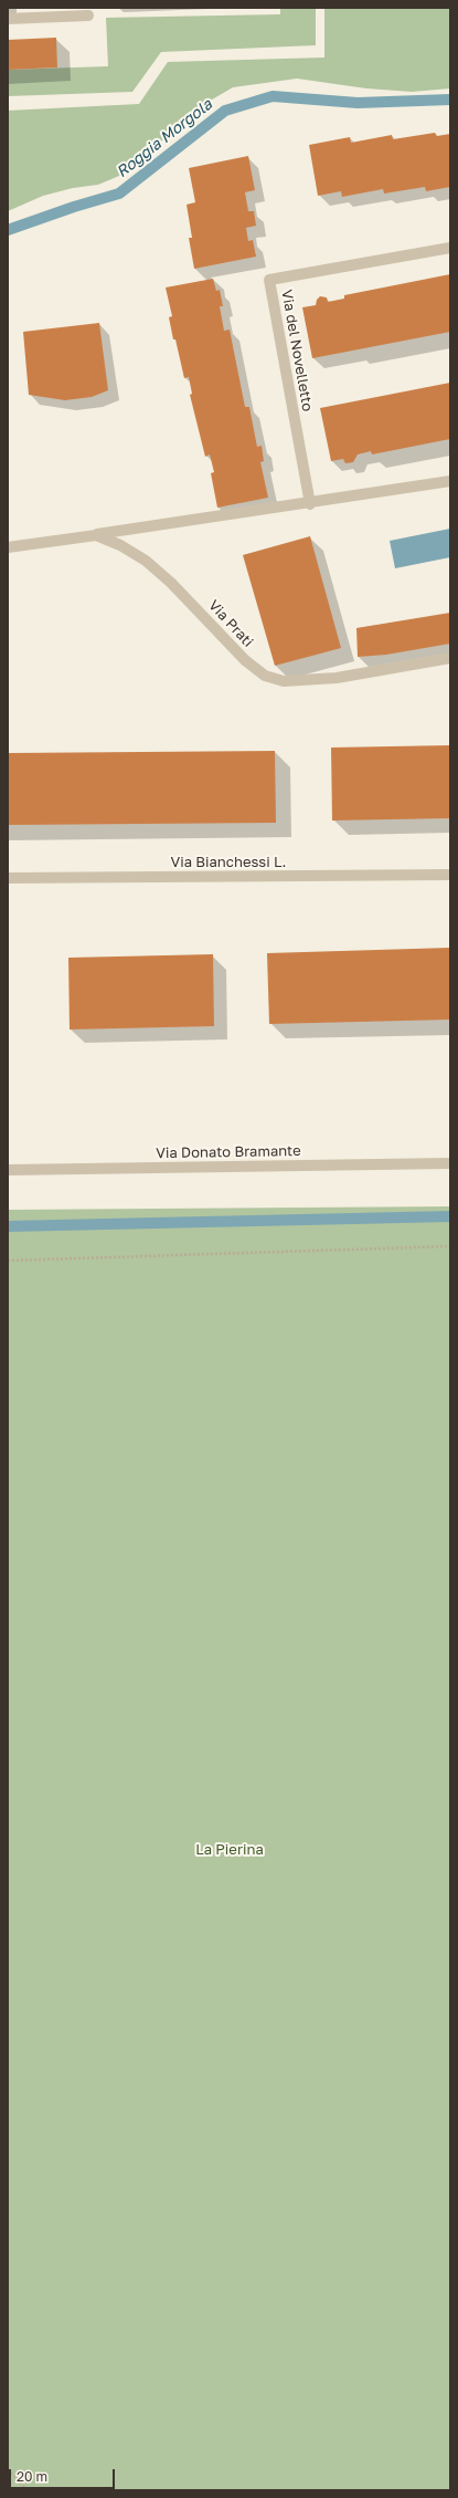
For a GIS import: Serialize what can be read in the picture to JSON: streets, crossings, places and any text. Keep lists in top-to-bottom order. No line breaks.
{"streets":{"street":["Via del Novelletto","Via Prati","Via Bianchessi L.","Via Donato Bramante"]},"water":["Roggia Morgola"],"parks":["La Pierina"],"scale_bar":"20 m"}
